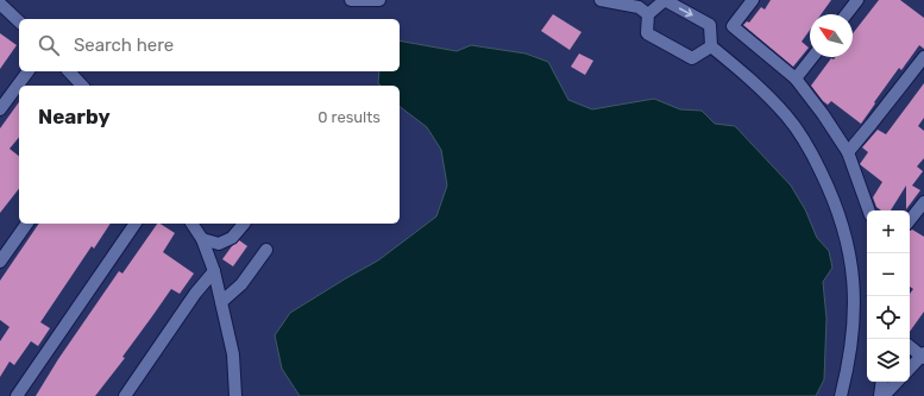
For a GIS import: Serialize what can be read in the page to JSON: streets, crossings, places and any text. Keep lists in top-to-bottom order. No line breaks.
{"north":"top left","page":{"search":"Search here","heading":["Nearby","0 results"],"map_buttons":["+","−"]}}
